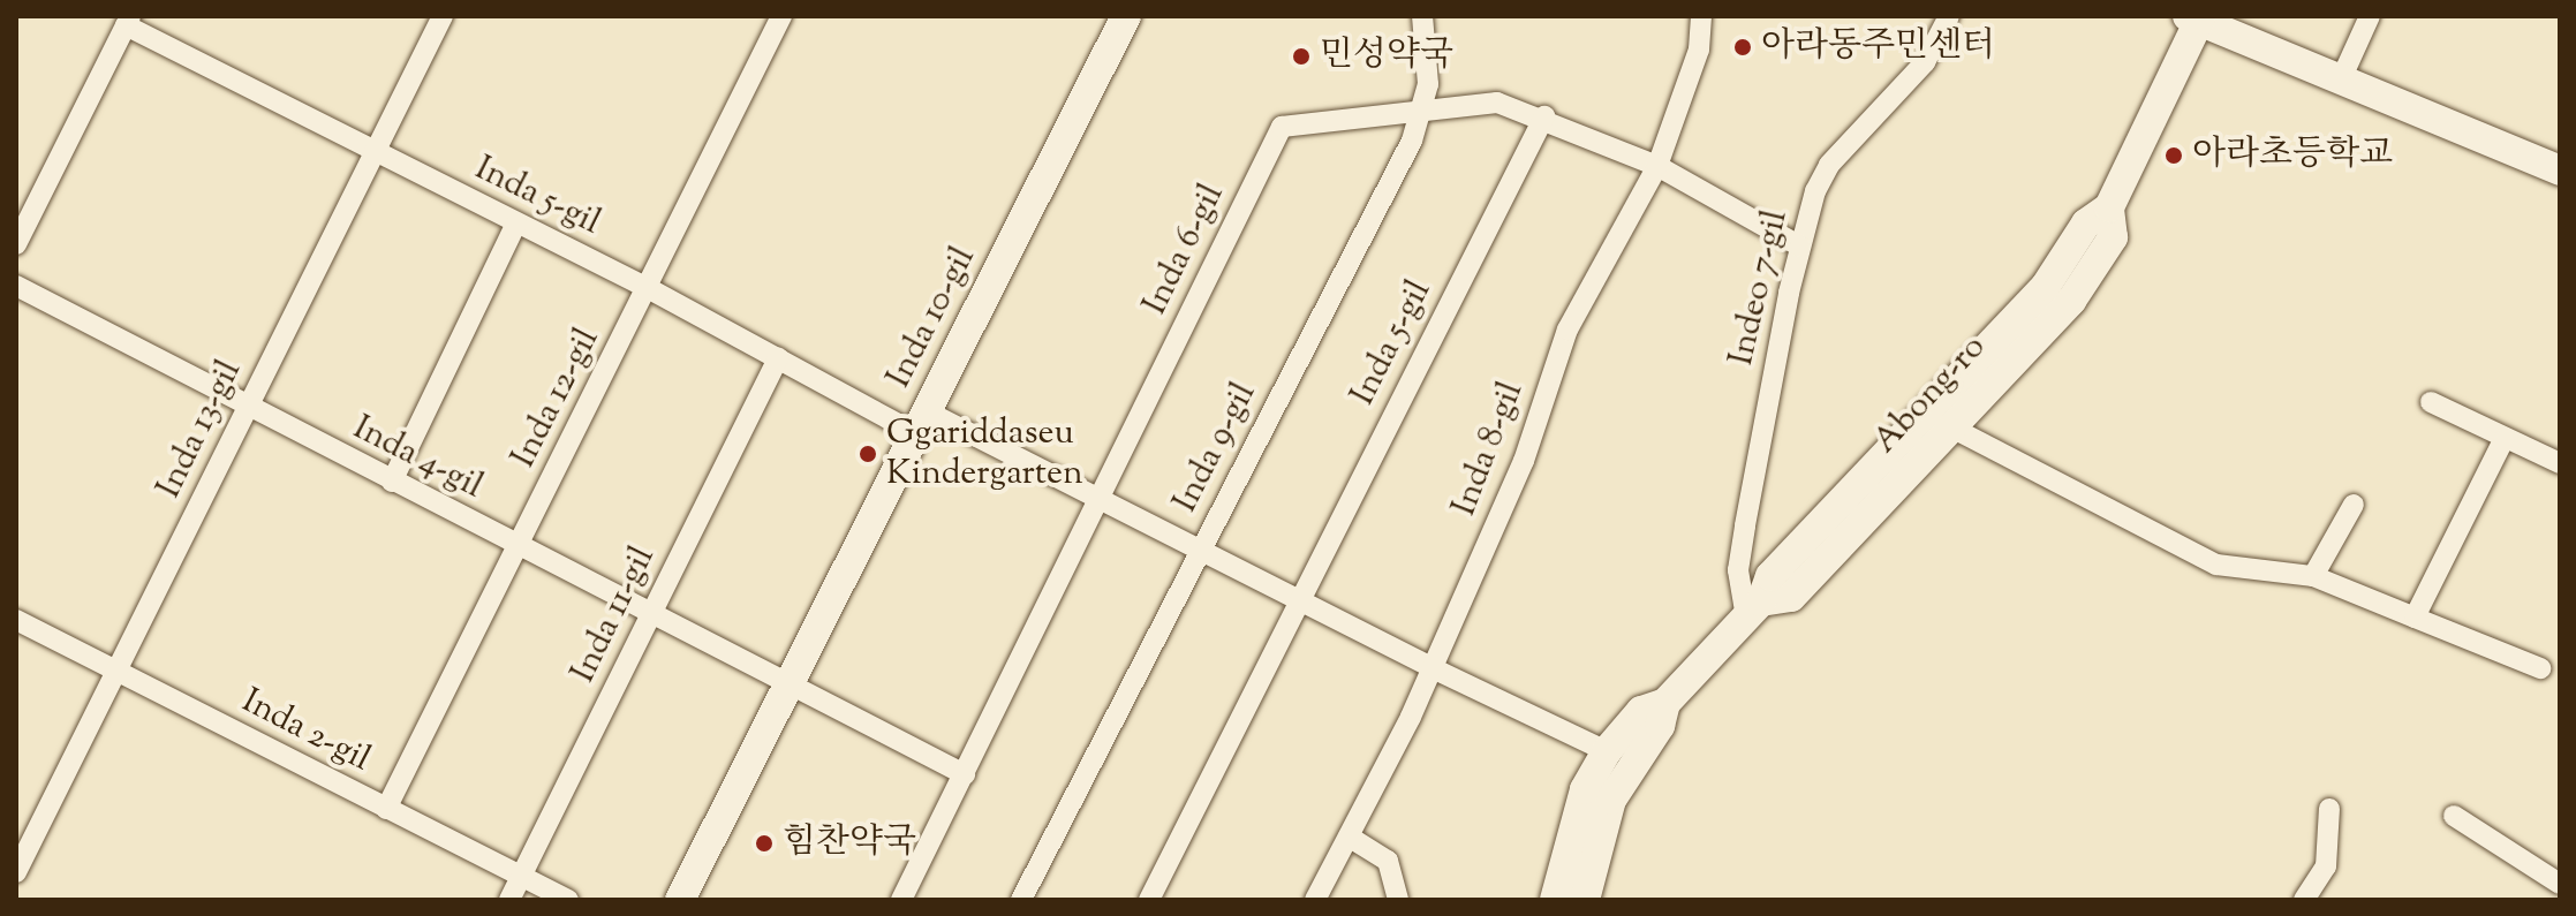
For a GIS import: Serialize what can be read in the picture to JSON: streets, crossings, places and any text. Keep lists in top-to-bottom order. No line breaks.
{"streets":{"main road":["Inda 10-gil","Abong-ro"],"street":["Inda 5-gil","Inda 6-gil","Indeo 7-gil","Inda 12-gil","Inda 13-gil","Inda 9-gil","Inda 8-gil","Inda 4-gil","Inda 11-gil","Inda 2-gil"]},"crossings":[["Inda 5-gil","Inda 6-gil"],["Inda 5-gil","Inda 10-gil"],["Inda 5-gil","Abong-ro"],["Inda 5-gil","Inda 12-gil"],["Inda 5-gil","Inda 13-gil"],["Inda 5-gil","Inda 9-gil"],["Inda 5-gil","Inda 8-gil"],["Inda 5-gil","Inda 11-gil"],["Inda 6-gil","Indeo 7-gil"],["Inda 6-gil","Inda 9-gil"],["Inda 6-gil","Inda 8-gil"],["Inda 6-gil","Inda 4-gil"],["Indeo 7-gil","Abong-ro"],["Inda 10-gil","Inda 4-gil"],["Inda 12-gil","Inda 4-gil"],["Inda 12-gil","Inda 2-gil"],["Inda 13-gil","Inda 4-gil"],["Inda 13-gil","Inda 2-gil"],["Inda 4-gil","Inda 11-gil"],["Inda 11-gil","Inda 2-gil"]],"places":["아라동주민센터","민성약국","아라초등학교","Ggariddaseu Kindergarten","힘찬약국"]}
